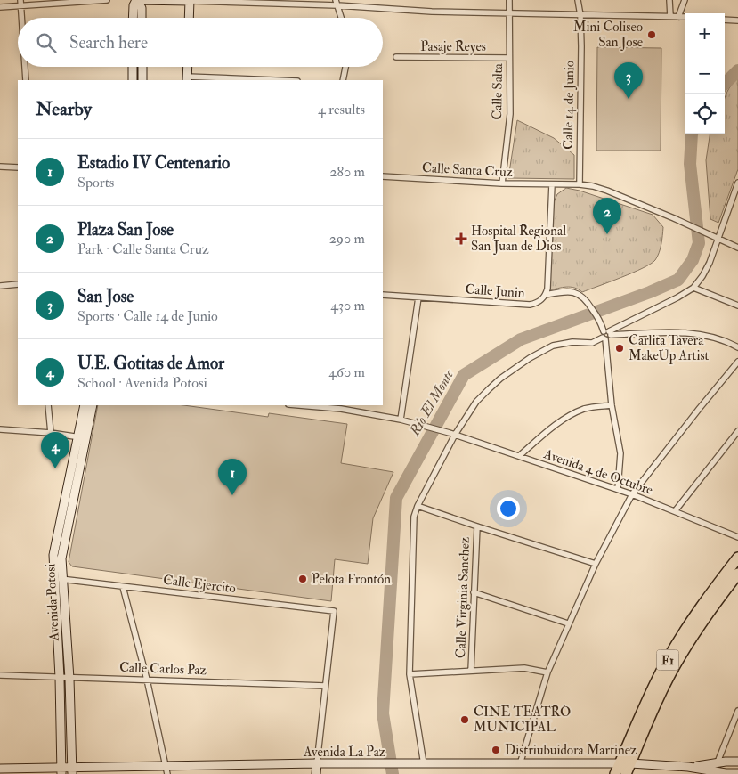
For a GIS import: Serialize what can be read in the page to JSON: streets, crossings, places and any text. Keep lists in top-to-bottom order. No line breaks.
{"streets":{"highway":["F1"],"street":["Pasaje Reyes","Calle Salta","Calle 14 de Junio","Calle Santa Cruz","Calle Junin","Avenida 4 de Octubre","Calle Ejercito","Calle Virginia Sanchez","Avenida Potosi","Calle Carlos Paz","Avenida La Paz"]},"crossings":[["Pasaje Reyes","Calle Salta"],["Calle Salta","Calle Santa Cruz"],["Calle 14 de Junio","Calle Santa Cruz"],["Calle Ejercito","Avenida Potosi"],["Calle Ejercito","Calle Carlos Paz"],["Avenida Potosi","Calle Carlos Paz"],["Avenida Potosi","Avenida La Paz"],["F1","Avenida La Paz"]],"water":["Río El Monte"],"places":{"other":["Mini Coliseo San Jose","Carlita Tavera MakeUp Artist","Pelota Frontón","CINE TEATRO MUNICIPAL","Distriubuidora Martinez"],"health":["Hospital Regional San Juan de Dios"]},"page":{"map_buttons":["+","−"],"search":"Search here","pins":["3","2","4","1"],"heading":["Nearby","4 results"],"list":[{"mark":"1","name":"Estadio IV Centenario","note":"Sports","value":"280 m"},{"mark":"2","name":"Plaza San Jose","note":"Park · Calle Santa Cruz","value":"290 m"},{"mark":"3","name":"San Jose","note":"Sports · Calle 14 de Junio","value":"430 m"},{"mark":"4","name":"U.E. Gotitas de Amor","note":"School · Avenida Potosi","value":"460 m"}]}}
